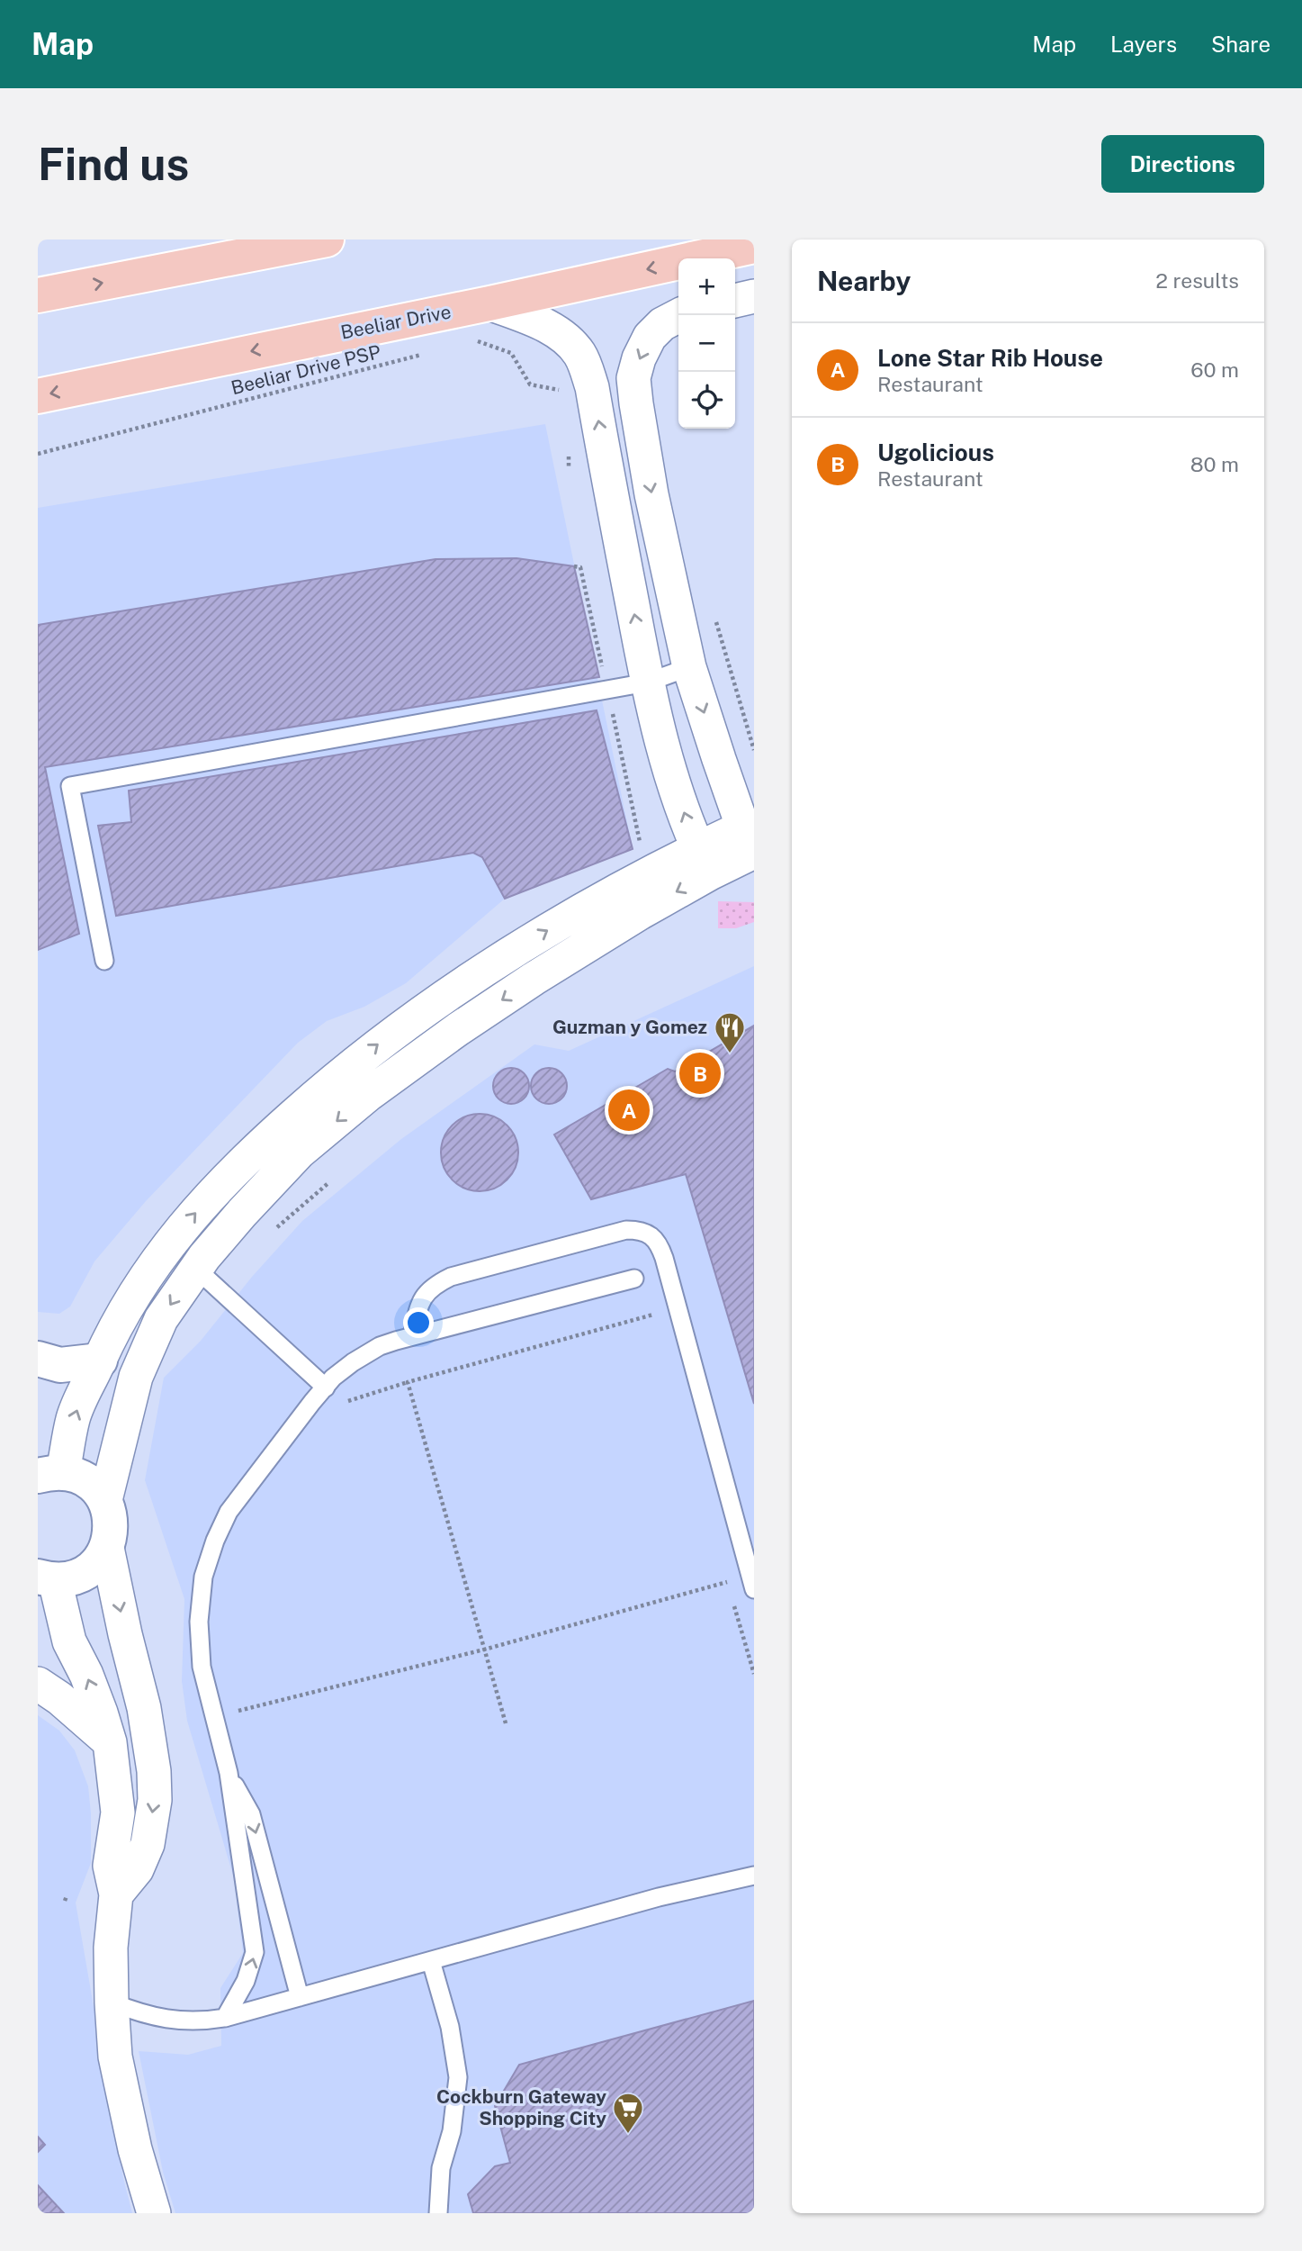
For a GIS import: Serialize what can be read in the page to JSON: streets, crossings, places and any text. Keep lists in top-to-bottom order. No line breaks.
{"streets":{"highway":["Beeliar Drive"],"path":["Beeliar Drive PSP"]},"places":{"restaurant":["Guzman y Gomez"],"supermarket":["Cockburn Gateway Shopping City"]},"page":{"header":"Map","nav":["Map","Layers","Share"],"buttons":"Directions","title":"Find us","heading":["Nearby","2 results"],"map_buttons":["+","−"],"list":[{"mark":"A","name":"Lone Star Rib House","note":"Restaurant","value":"60 m"},{"mark":"B","name":"Ugolicious","note":"Restaurant","value":"80 m"}],"pins":["B","A"]}}
